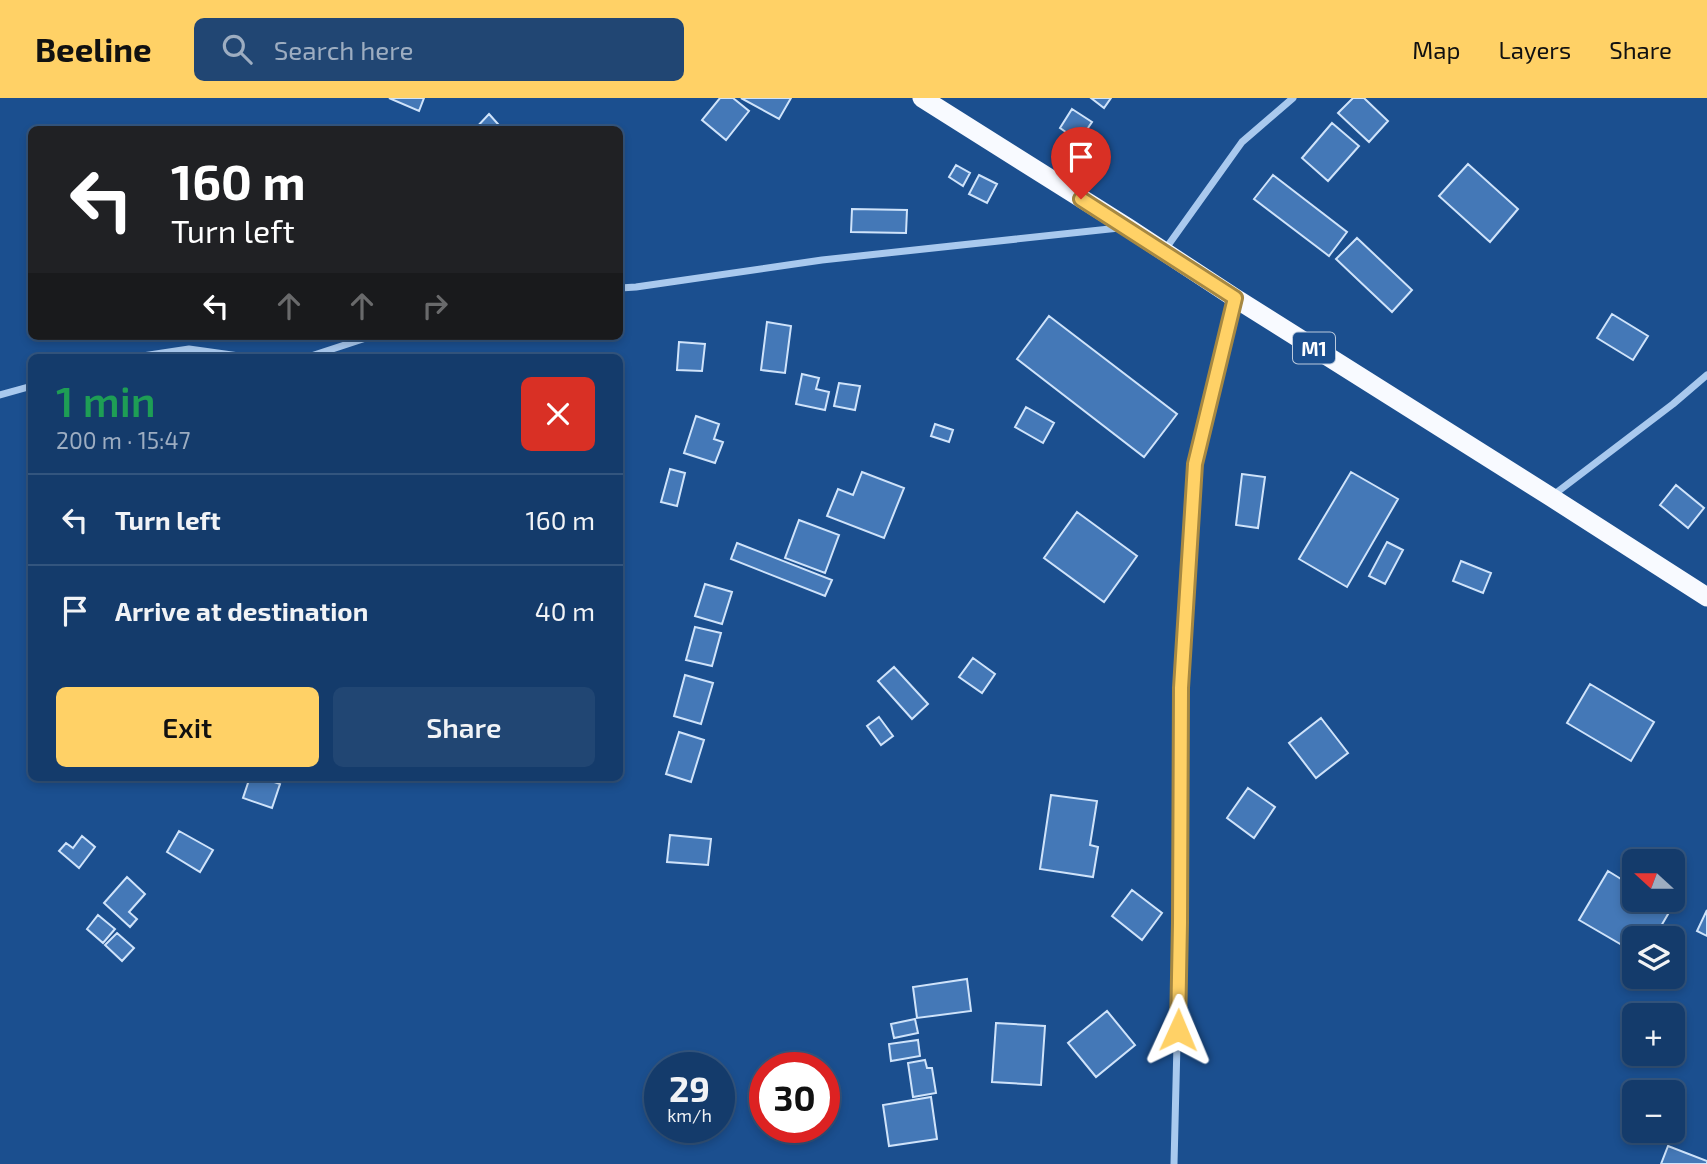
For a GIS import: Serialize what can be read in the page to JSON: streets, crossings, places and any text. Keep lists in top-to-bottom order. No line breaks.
{"streets":{"highway":["M1"]},"north":"left","page":{"header":"Beeline","search":"Search here","nav":["Map","Layers","Share"],"turn":["160 m","Turn left"],"heading":["1 min","200 m · 15:47"],"list":[{"name":"Turn left","value":"160 m"},{"name":"Arrive at destination","value":"40 m"}],"buttons":["Exit","Share"],"map_buttons":["+","−"],"speed":"29 km/h","limit":"30"}}
